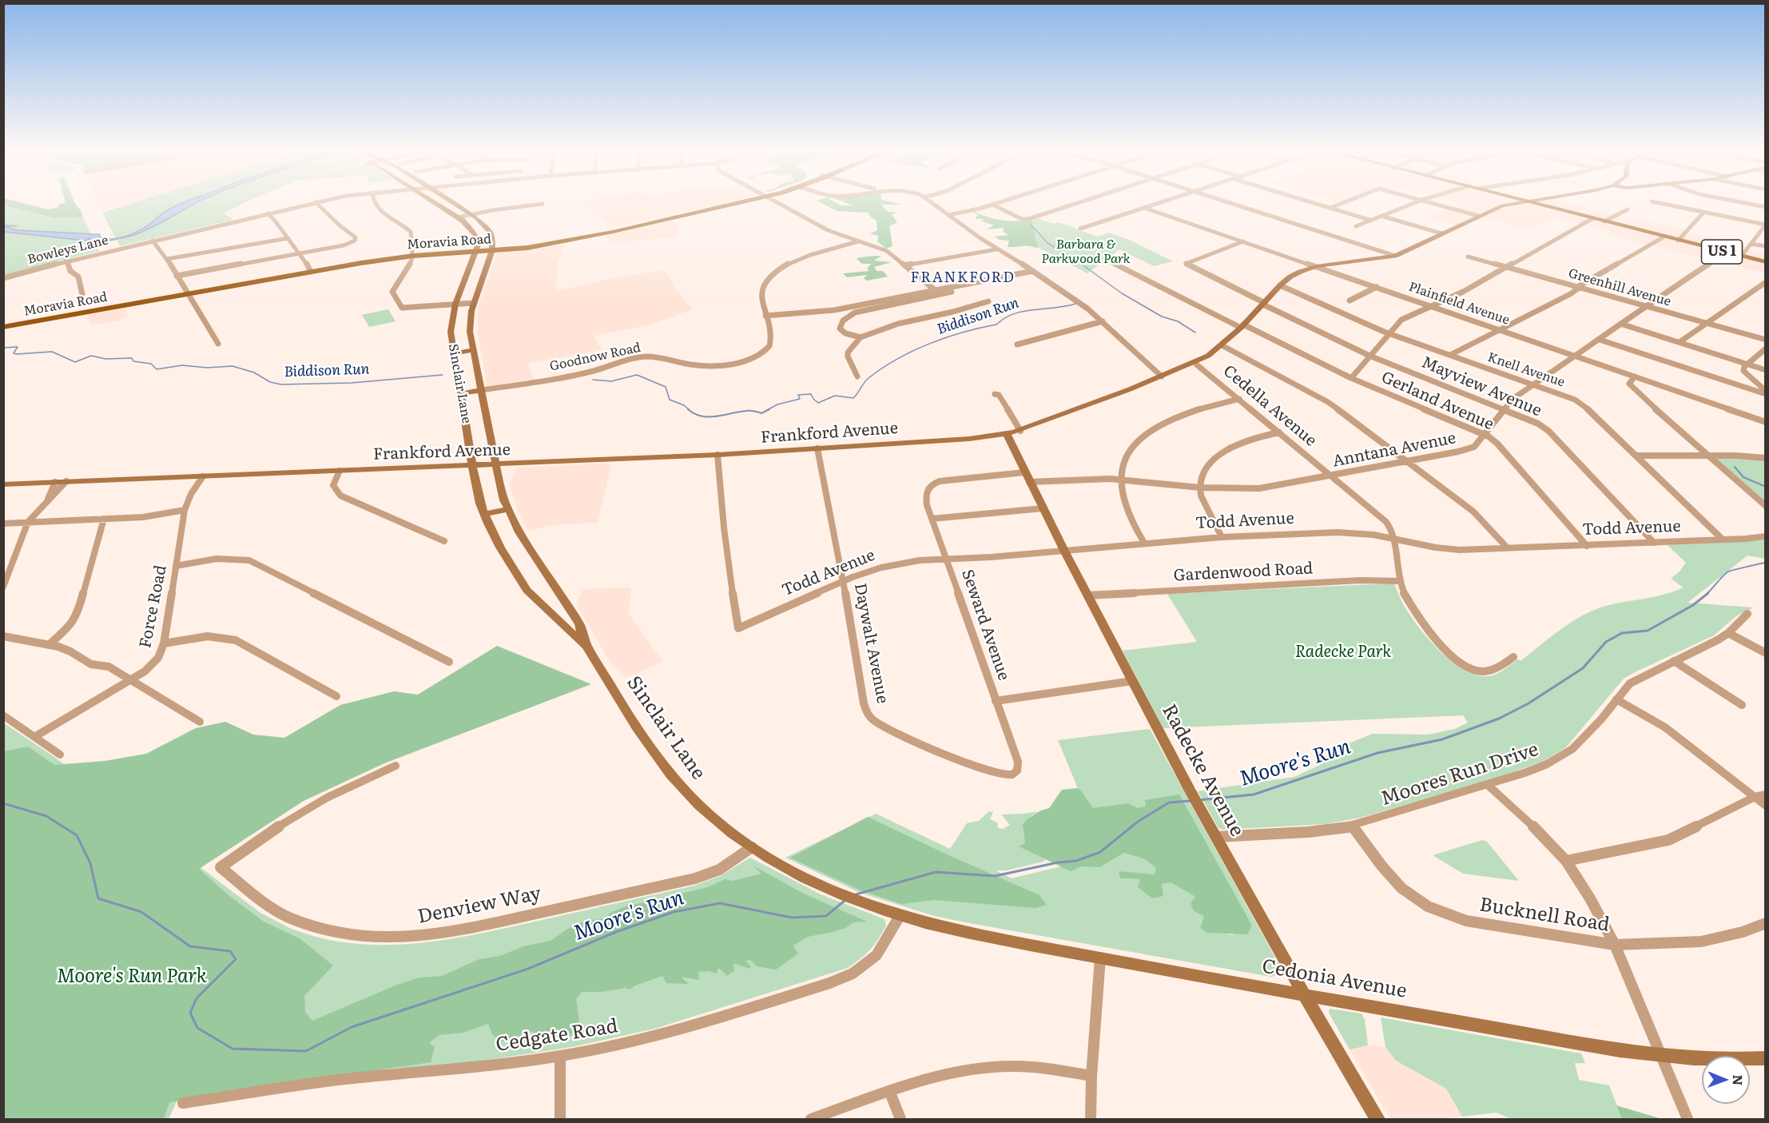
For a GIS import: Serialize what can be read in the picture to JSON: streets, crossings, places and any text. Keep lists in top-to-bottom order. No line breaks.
{"streets":{"main road":["Moravia Road","US 1"],"street":["Bowleys Lane","Greenhill Avenue","Plainfield Avenue","Goodnow Road","Knell Avenue","Sinclair Lane","Mayview Avenue","Gerland Avenue","Cedella Avenue","Frankford Avenue","Anntana Avenue","Todd Avenue","Gardenwood Road","Force Road","Seward Avenue","Daywalt Avenue","Radecke Avenue","Moores Run Drive","Denview Way","Bucknell Road","Cedonia Avenue","Cedgate Road"]},"crossings":[["Moravia Road","Sinclair Lane"],["US 1","Anntana Avenue"],["Greenhill Avenue","Anntana Avenue"],["Plainfield Avenue","Mayview Avenue"],["Plainfield Avenue","Frankford Avenue"],["Plainfield Avenue","Anntana Avenue"],["Goodnow Road","Sinclair Lane"],["Knell Avenue","Frankford Avenue"],["Knell Avenue","Anntana Avenue"],["Knell Avenue","Todd Avenue"],["Sinclair Lane","Frankford Avenue"],["Sinclair Lane","Denview Way"],["Sinclair Lane","Cedonia Avenue"],["Sinclair Lane","Cedgate Road"],["Mayview Avenue","Frankford Avenue"],["Mayview Avenue","Anntana Avenue"],["Mayview Avenue","Todd Avenue"],["Gerland Avenue","Frankford Avenue"],["Gerland Avenue","Anntana Avenue"],["Gerland Avenue","Todd Avenue"],["Cedella Avenue","Frankford Avenue"],["Cedella Avenue","Anntana Avenue"],["Cedella Avenue","Todd Avenue"],["Cedella Avenue","Gardenwood Road"],["Frankford Avenue","Todd Avenue"],["Frankford Avenue","Force Road"],["Frankford Avenue","Daywalt Avenue"],["Frankford Avenue","Radecke Avenue"],["Anntana Avenue","Seward Avenue"],["Anntana Avenue","Radecke Avenue"],["Todd Avenue","Seward Avenue"],["Todd Avenue","Daywalt Avenue"],["Todd Avenue","Radecke Avenue"],["Gardenwood Road","Radecke Avenue"],["Seward Avenue","Daywalt Avenue"],["Radecke Avenue","Moores Run Drive"],["Radecke Avenue","Cedonia Avenue"],["Moores Run Drive","Bucknell Road"],["Cedonia Avenue","Cedgate Road"]],"districts":["FRANKFORD"],"water":["Biddison Run","Moore's Run"],"parks":["Barbara & Parkwood Park","Radecke Park","Moore's Run Park"],"north":"right"}
